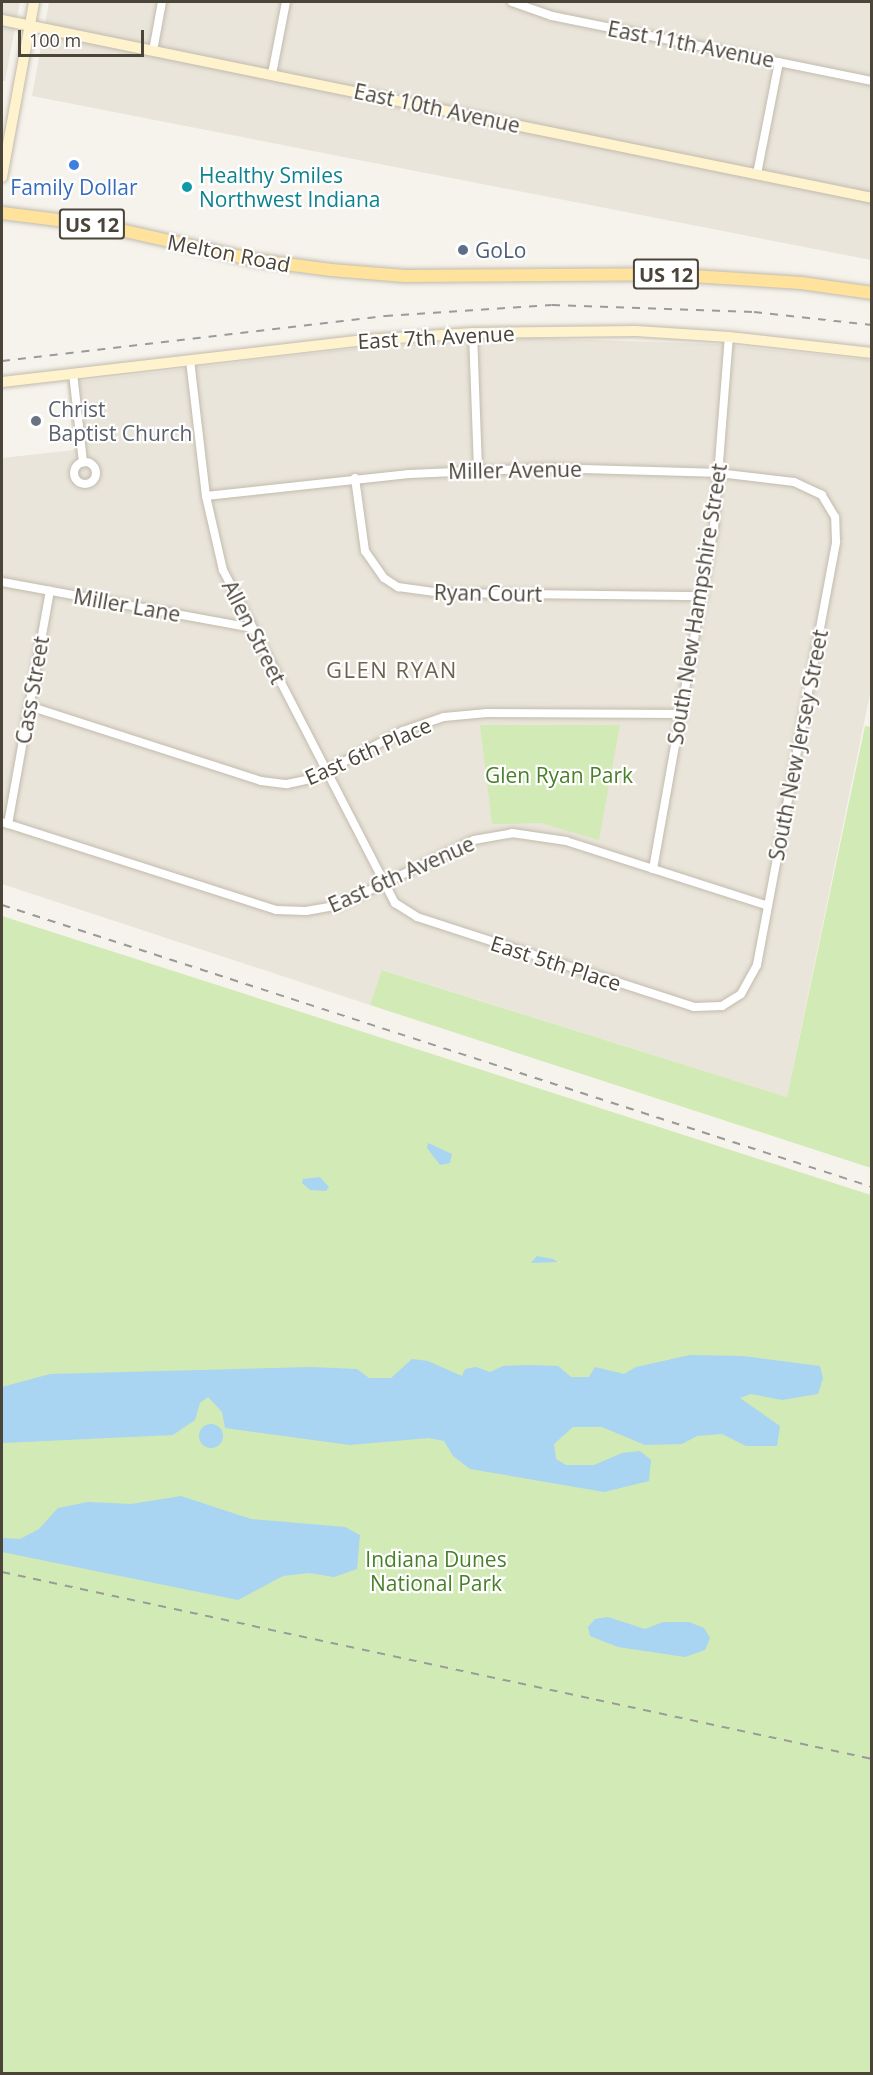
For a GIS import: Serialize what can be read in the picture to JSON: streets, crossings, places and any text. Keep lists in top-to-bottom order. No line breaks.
{"streets":{"main road":["US 12","Melton Road"],"street":["East 11th Avenue","East 10th Avenue","East 7th Avenue","Miller Avenue","Ryan Court","South New Hampshire Street","Miller Lane","Allen Street","Cass Street","South New Jersey Street","East 6th Place","East 6th Avenue","East 5th Place"]},"crossings":[["East 7th Avenue","South New Hampshire Street"],["East 7th Avenue","Allen Street"],["Miller Avenue","Ryan Court"],["Miller Avenue","South New Hampshire Street"],["Miller Avenue","Allen Street"],["Miller Avenue","South New Jersey Street"],["Ryan Court","South New Hampshire Street"],["South New Hampshire Street","East 6th Place"],["South New Hampshire Street","East 6th Avenue"],["Miller Lane","Allen Street"],["Miller Lane","Cass Street"],["Allen Street","East 6th Place"],["Allen Street","East 6th Avenue"],["Allen Street","East 5th Place"],["Cass Street","East 6th Place"],["Cass Street","East 6th Avenue"],["South New Jersey Street","East 6th Avenue"],["South New Jersey Street","East 5th Place"],["East 6th Avenue","East 5th Place"]],"districts":["GLEN RYAN"],"parks":["Glen Ryan Park","Indiana Dunes National Park"],"places":["Family Dollar","Healthy Smiles Northwest Indiana","GoLo","Christ Baptist Church"],"scale_bar":"100 m"}
